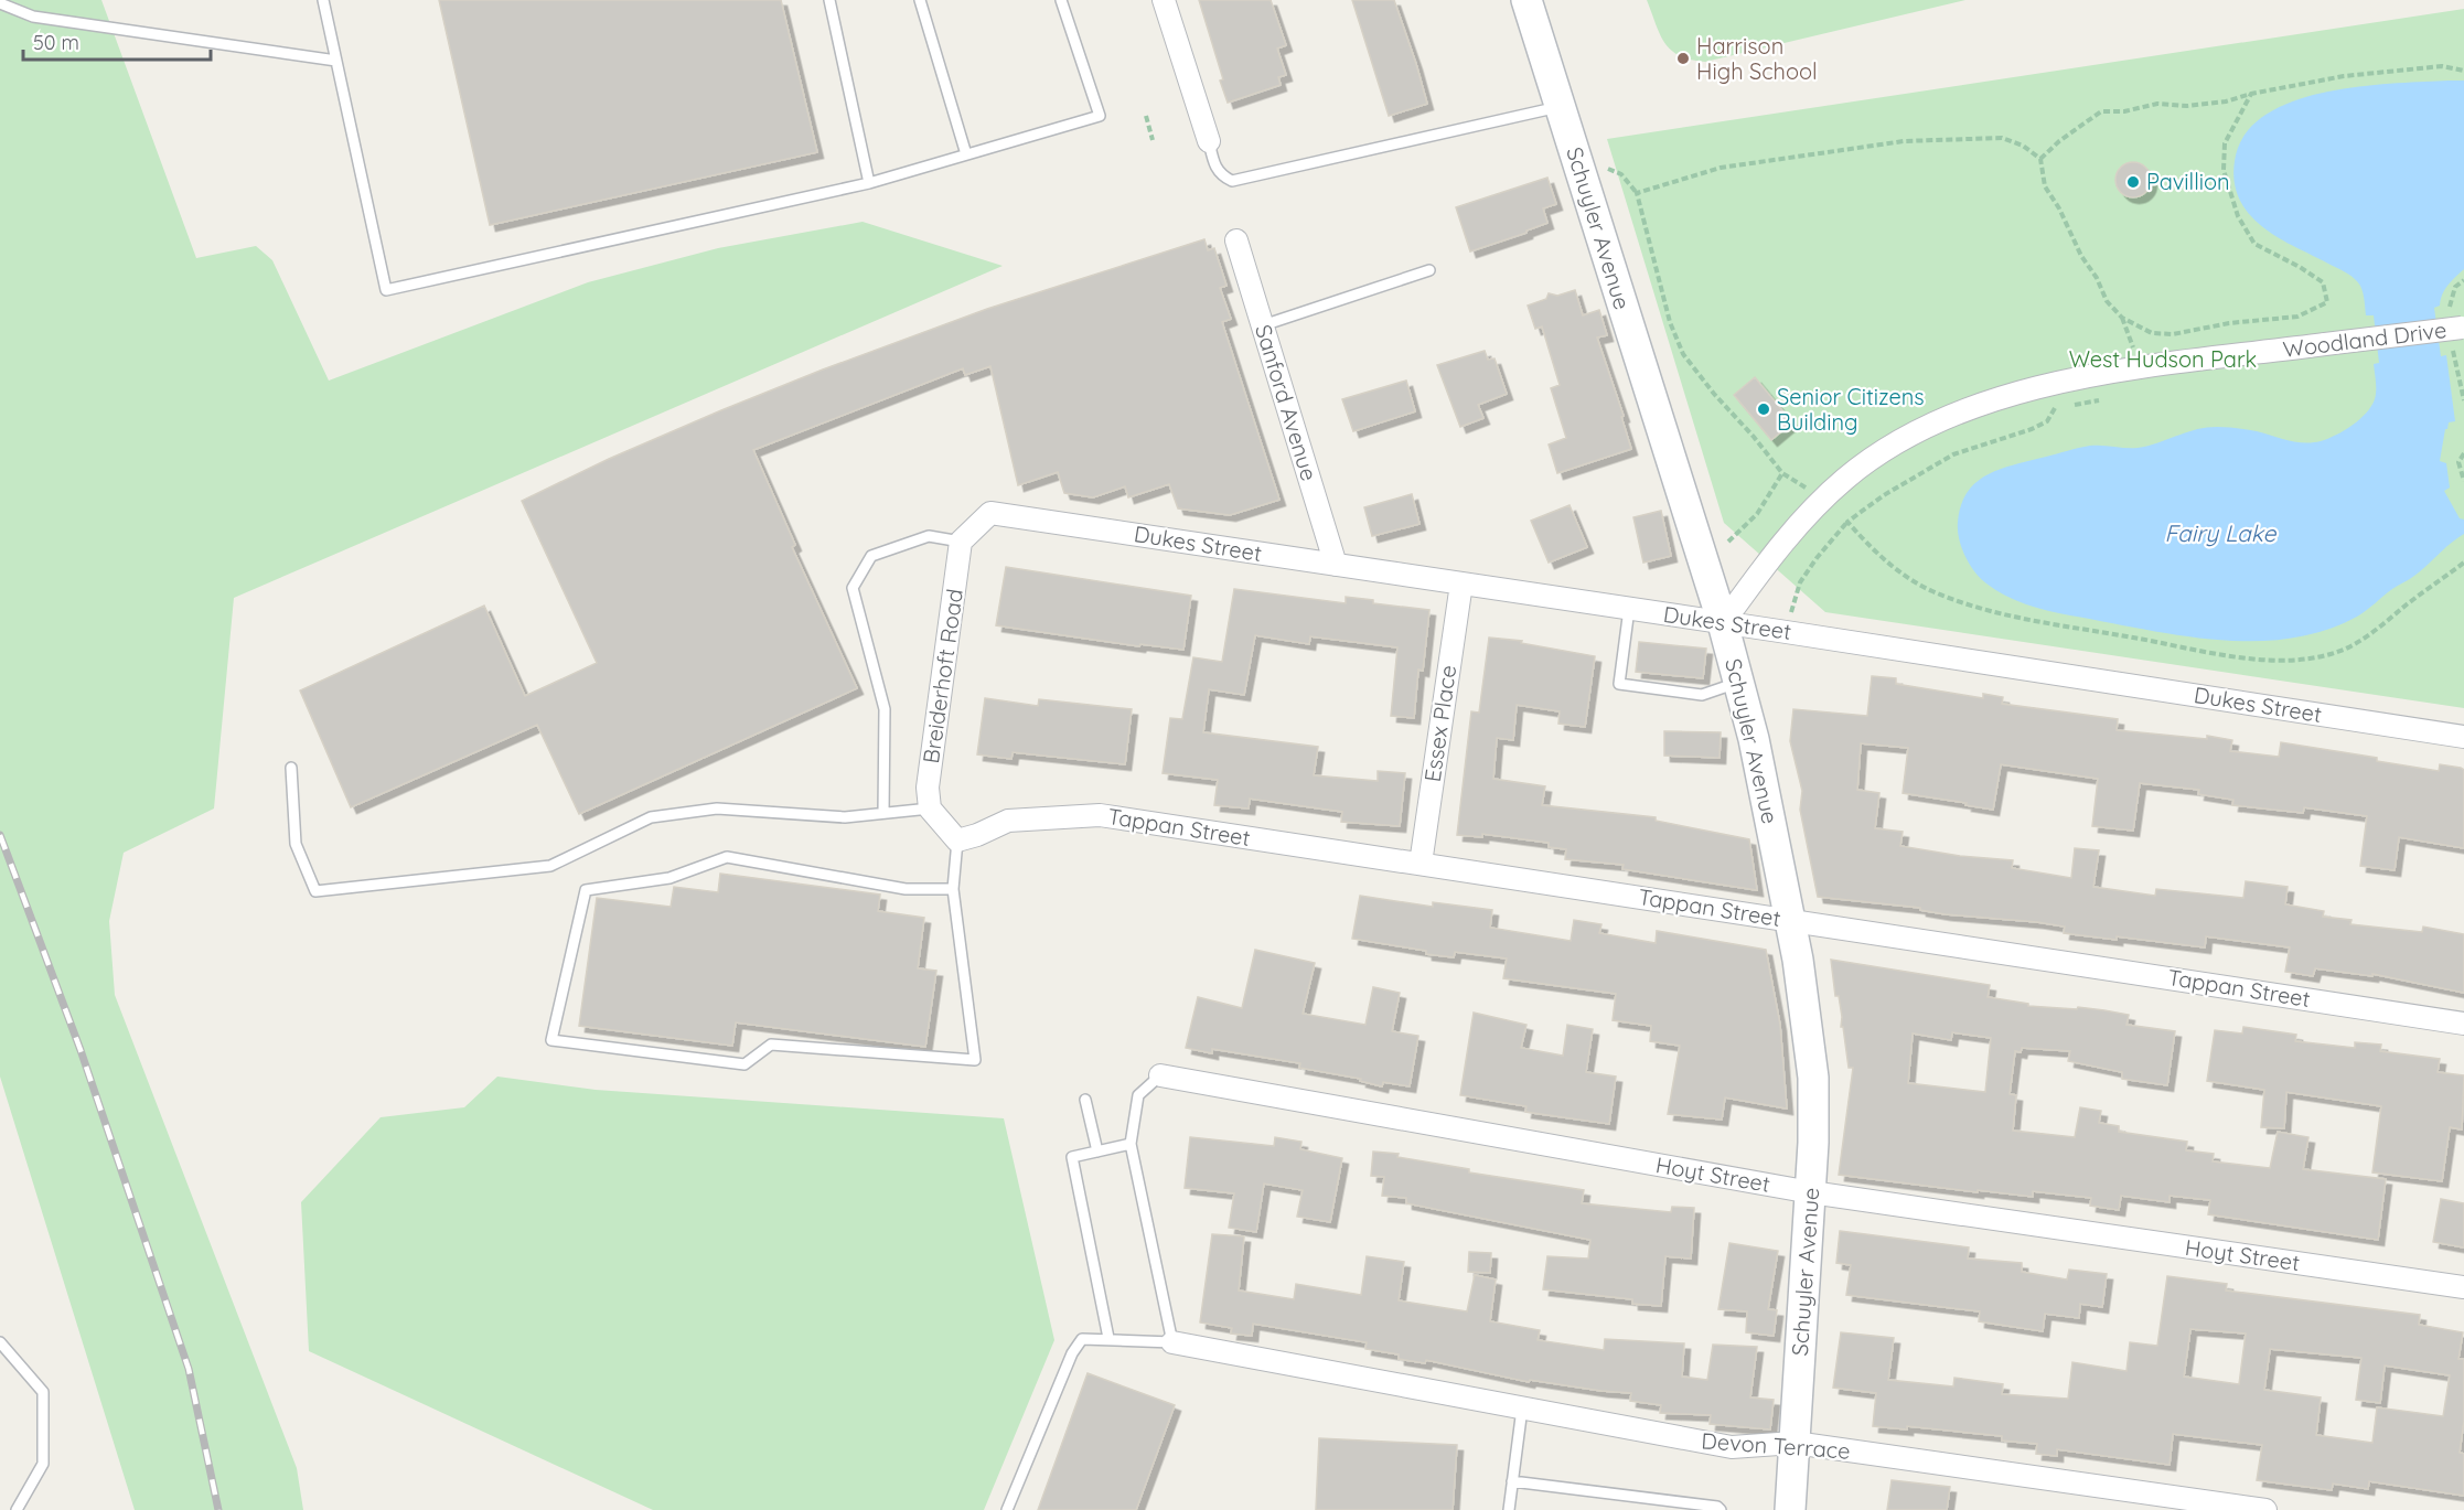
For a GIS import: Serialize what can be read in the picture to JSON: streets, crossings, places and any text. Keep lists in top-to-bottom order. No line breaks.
{"streets":{"main road":["Schuyler Avenue"],"street":["Woodland Drive","Sanford Avenue","Dukes Street","Breiderhoft Road","Essex Place","Tappan Street","Hoyt Street","Devon Terrace"]},"crossings":[["Schuyler Avenue","Woodland Drive"],["Schuyler Avenue","Dukes Street"],["Schuyler Avenue","Tappan Street"],["Schuyler Avenue","Hoyt Street"],["Schuyler Avenue","Devon Terrace"],["Woodland Drive","Dukes Street"],["Sanford Avenue","Dukes Street"],["Dukes Street","Breiderhoft Road"],["Dukes Street","Essex Place"],["Essex Place","Tappan Street"]],"water":["Fairy Lake"],"parks":["West Hudson Park"],"places":["Harrison High School","Pavillion","Senior Citizens Building"],"scale_bar":"50 m"}
